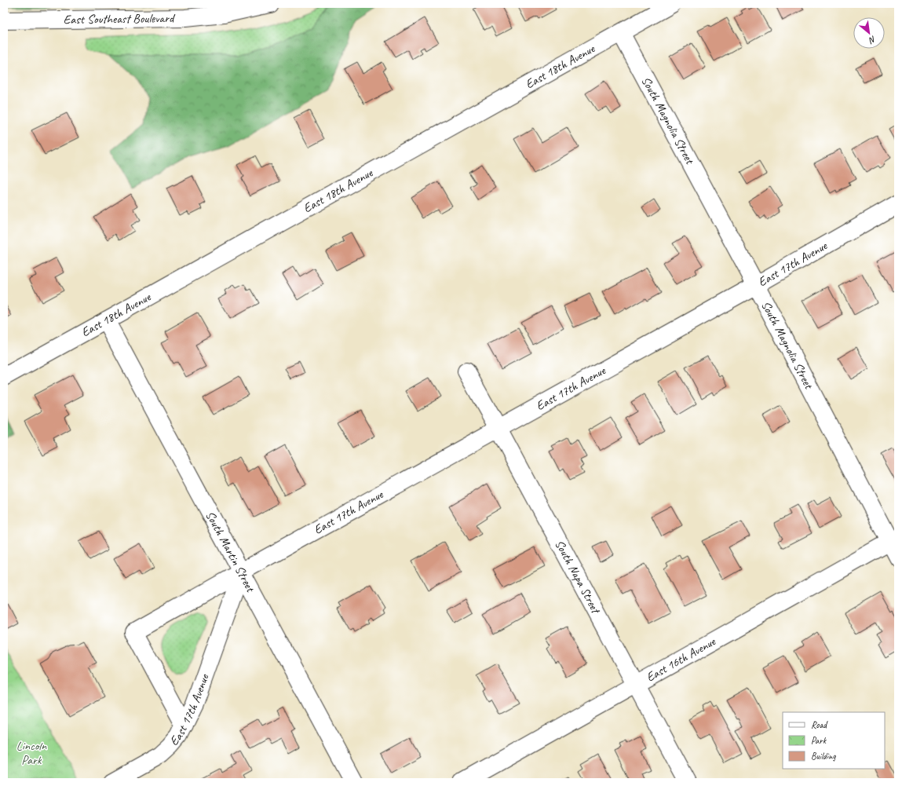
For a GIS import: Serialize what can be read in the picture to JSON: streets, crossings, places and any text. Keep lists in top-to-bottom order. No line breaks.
{"streets":{"street":["East Southeast Boulevard","East 18th Avenue","South Magnolia Street","East 17th Avenue","South Martin Street","South Napa Street","East 16th Avenue"]},"crossings":[["East 18th Avenue","South Magnolia Street"],["East 18th Avenue","South Martin Street"],["South Magnolia Street","East 17th Avenue"],["South Magnolia Street","East 16th Avenue"],["East 17th Avenue","South Martin Street"],["East 17th Avenue","South Napa Street"],["South Napa Street","East 16th Avenue"]],"parks":["Lincoln Park"],"legend":["Road","Park","Building"],"north":"bottom right"}
